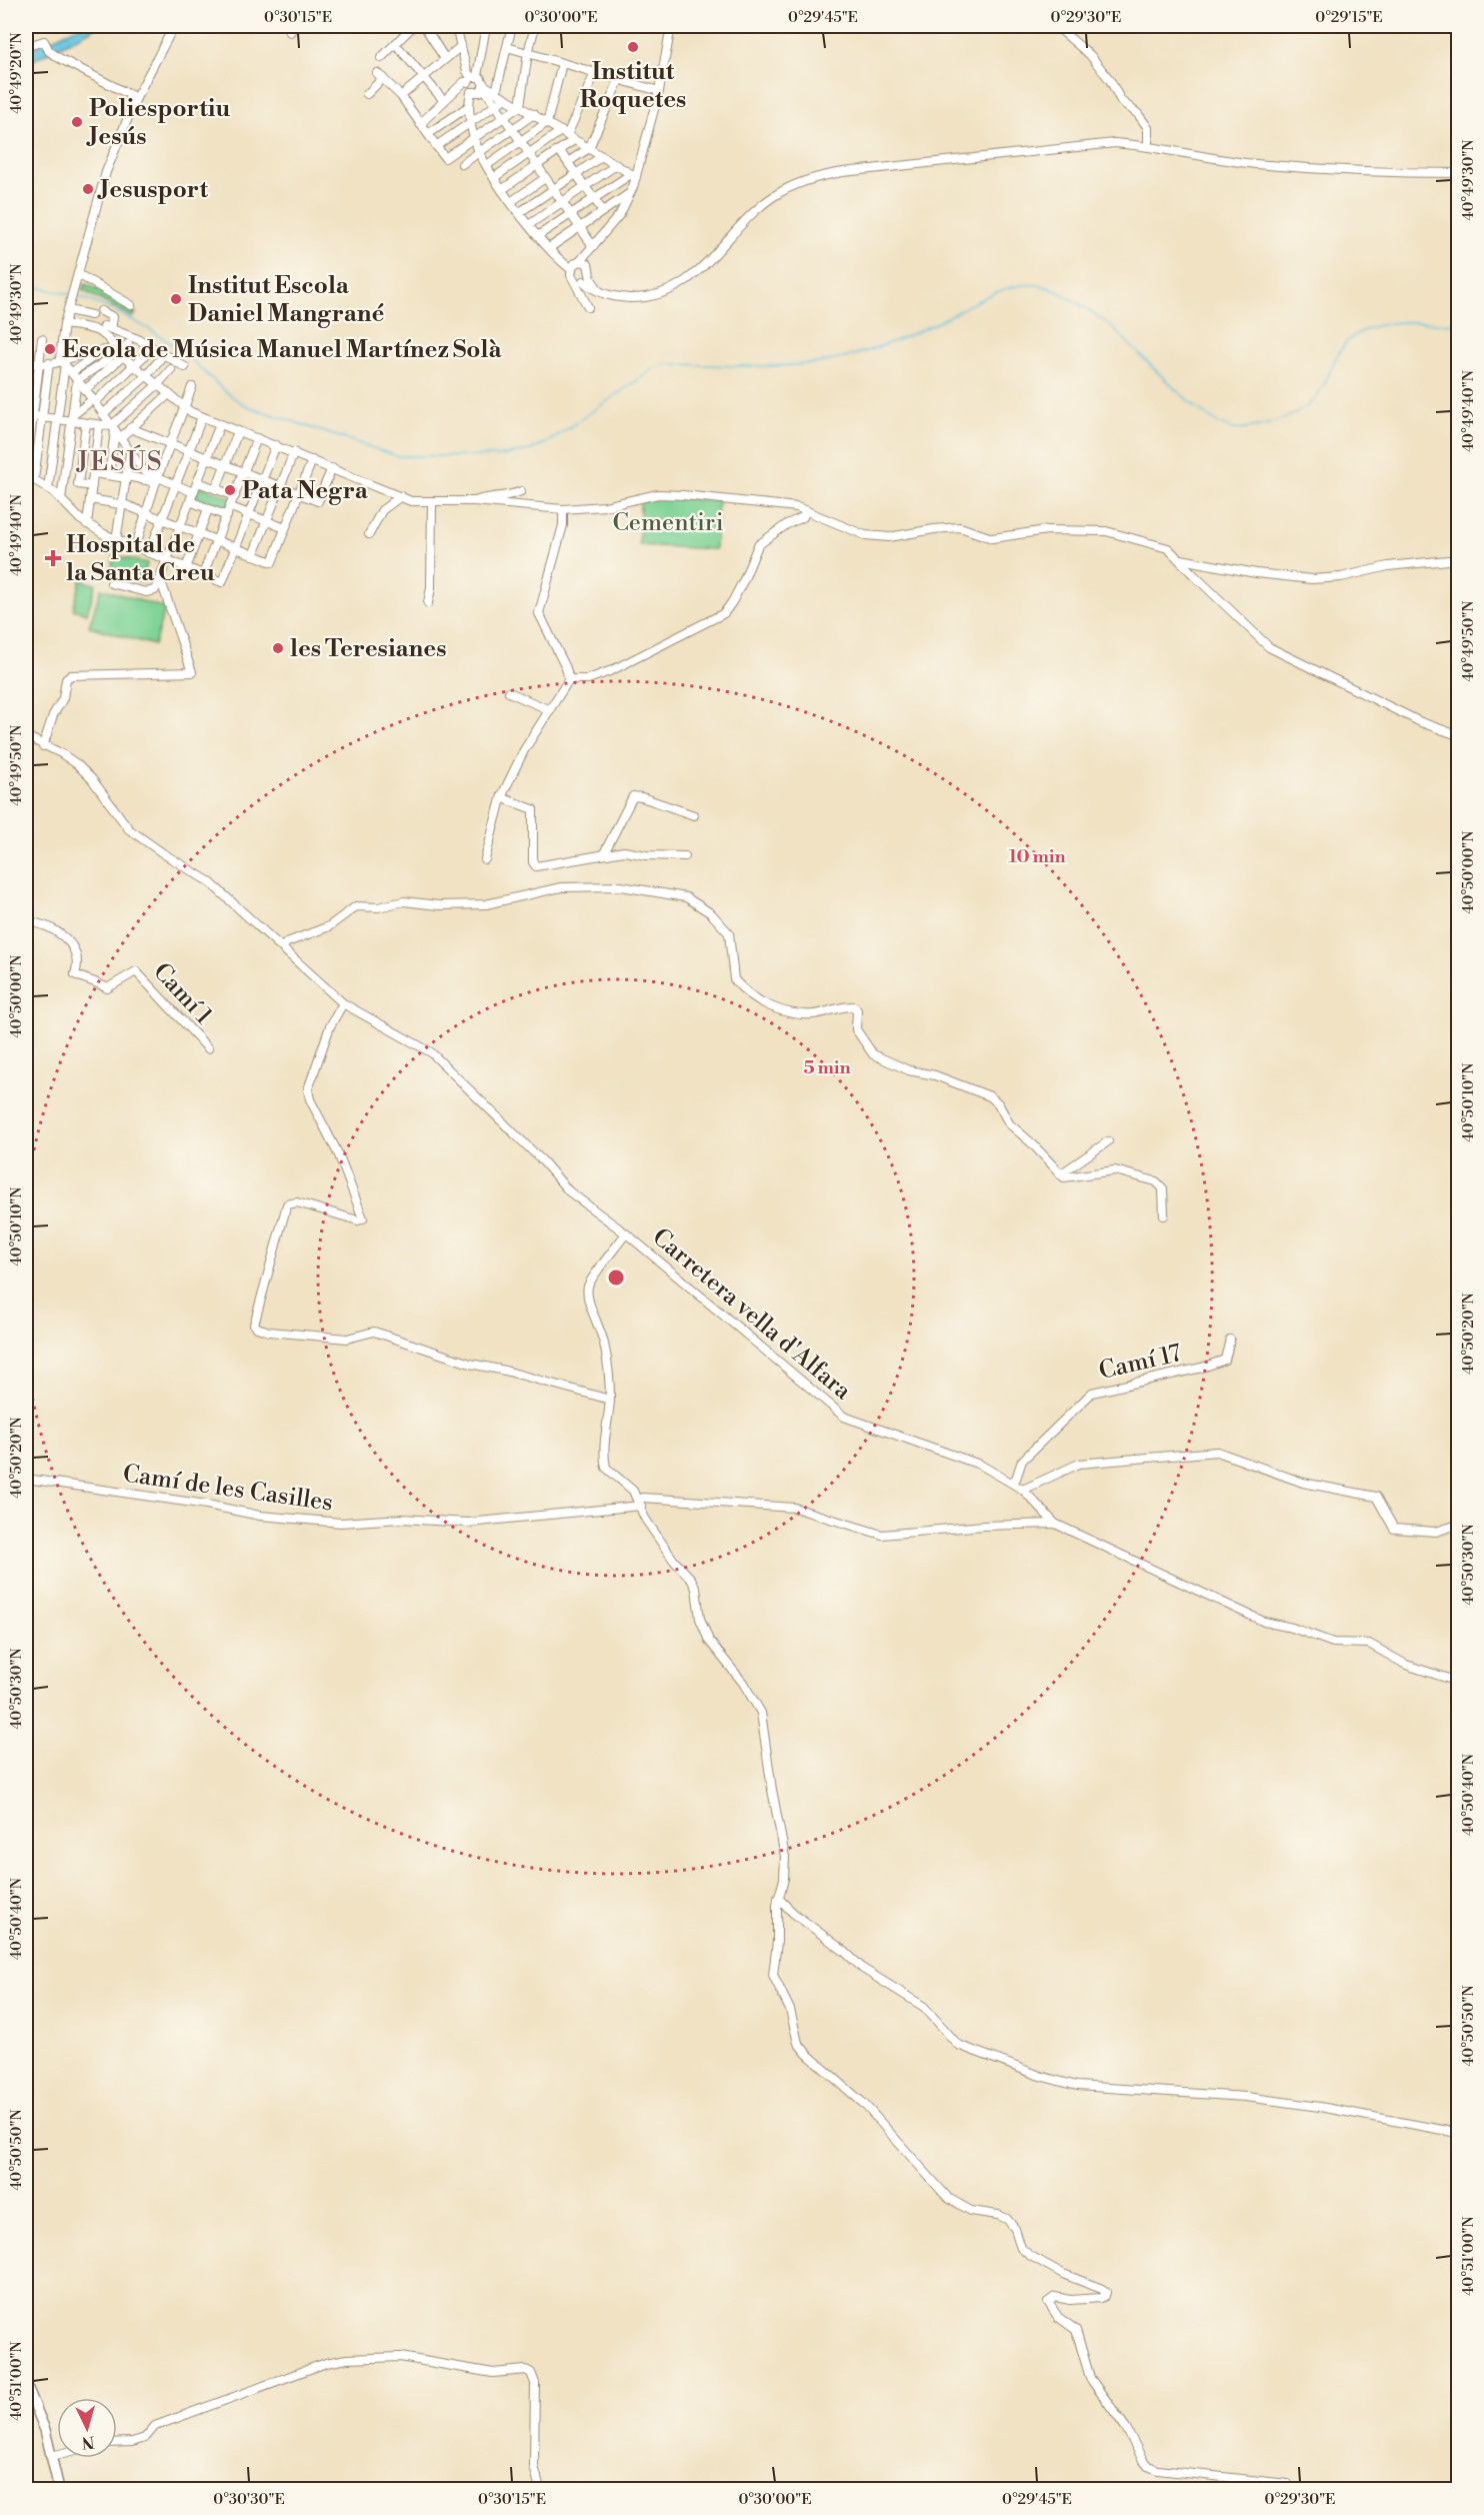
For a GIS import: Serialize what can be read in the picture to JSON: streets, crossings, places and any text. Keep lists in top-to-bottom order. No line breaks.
{"streets":{"street":["Camí 1","Carretera vella d'Alfara","Camí 17","Camí de les Casilles"]},"crossings":[["Carretera vella d'Alfara","Camí 17"],["Carretera vella d'Alfara","Camí de les Casilles"]],"districts":["JESÚS"],"parks":["Cementiri"],"places":{"other":["Institut Roquetes","Poliesportiu Jesús","Jesusport","Institut Escola Daniel Mangrané","Escola de Música Manuel Martínez Solà","Pata Negra","les Teresianes"],"health":["Hospital de la Santa Creu"]},"north":"bottom","coordinates":["0°30'15\"E","0°30'00\"E","0°29'45\"E","0°29'30\"E","0°29'15\"E","40°49'20\"N","40°49'30\"N","40°49'40\"N","40°49'50\"N","40°50'00\"N","40°50'10\"N","40°50'20\"N","40°50'30\"N","40°50'40\"N","40°50'50\"N","40°51'00\"N","0°30'30\"E"],"rings":["10 min","5 min"]}
